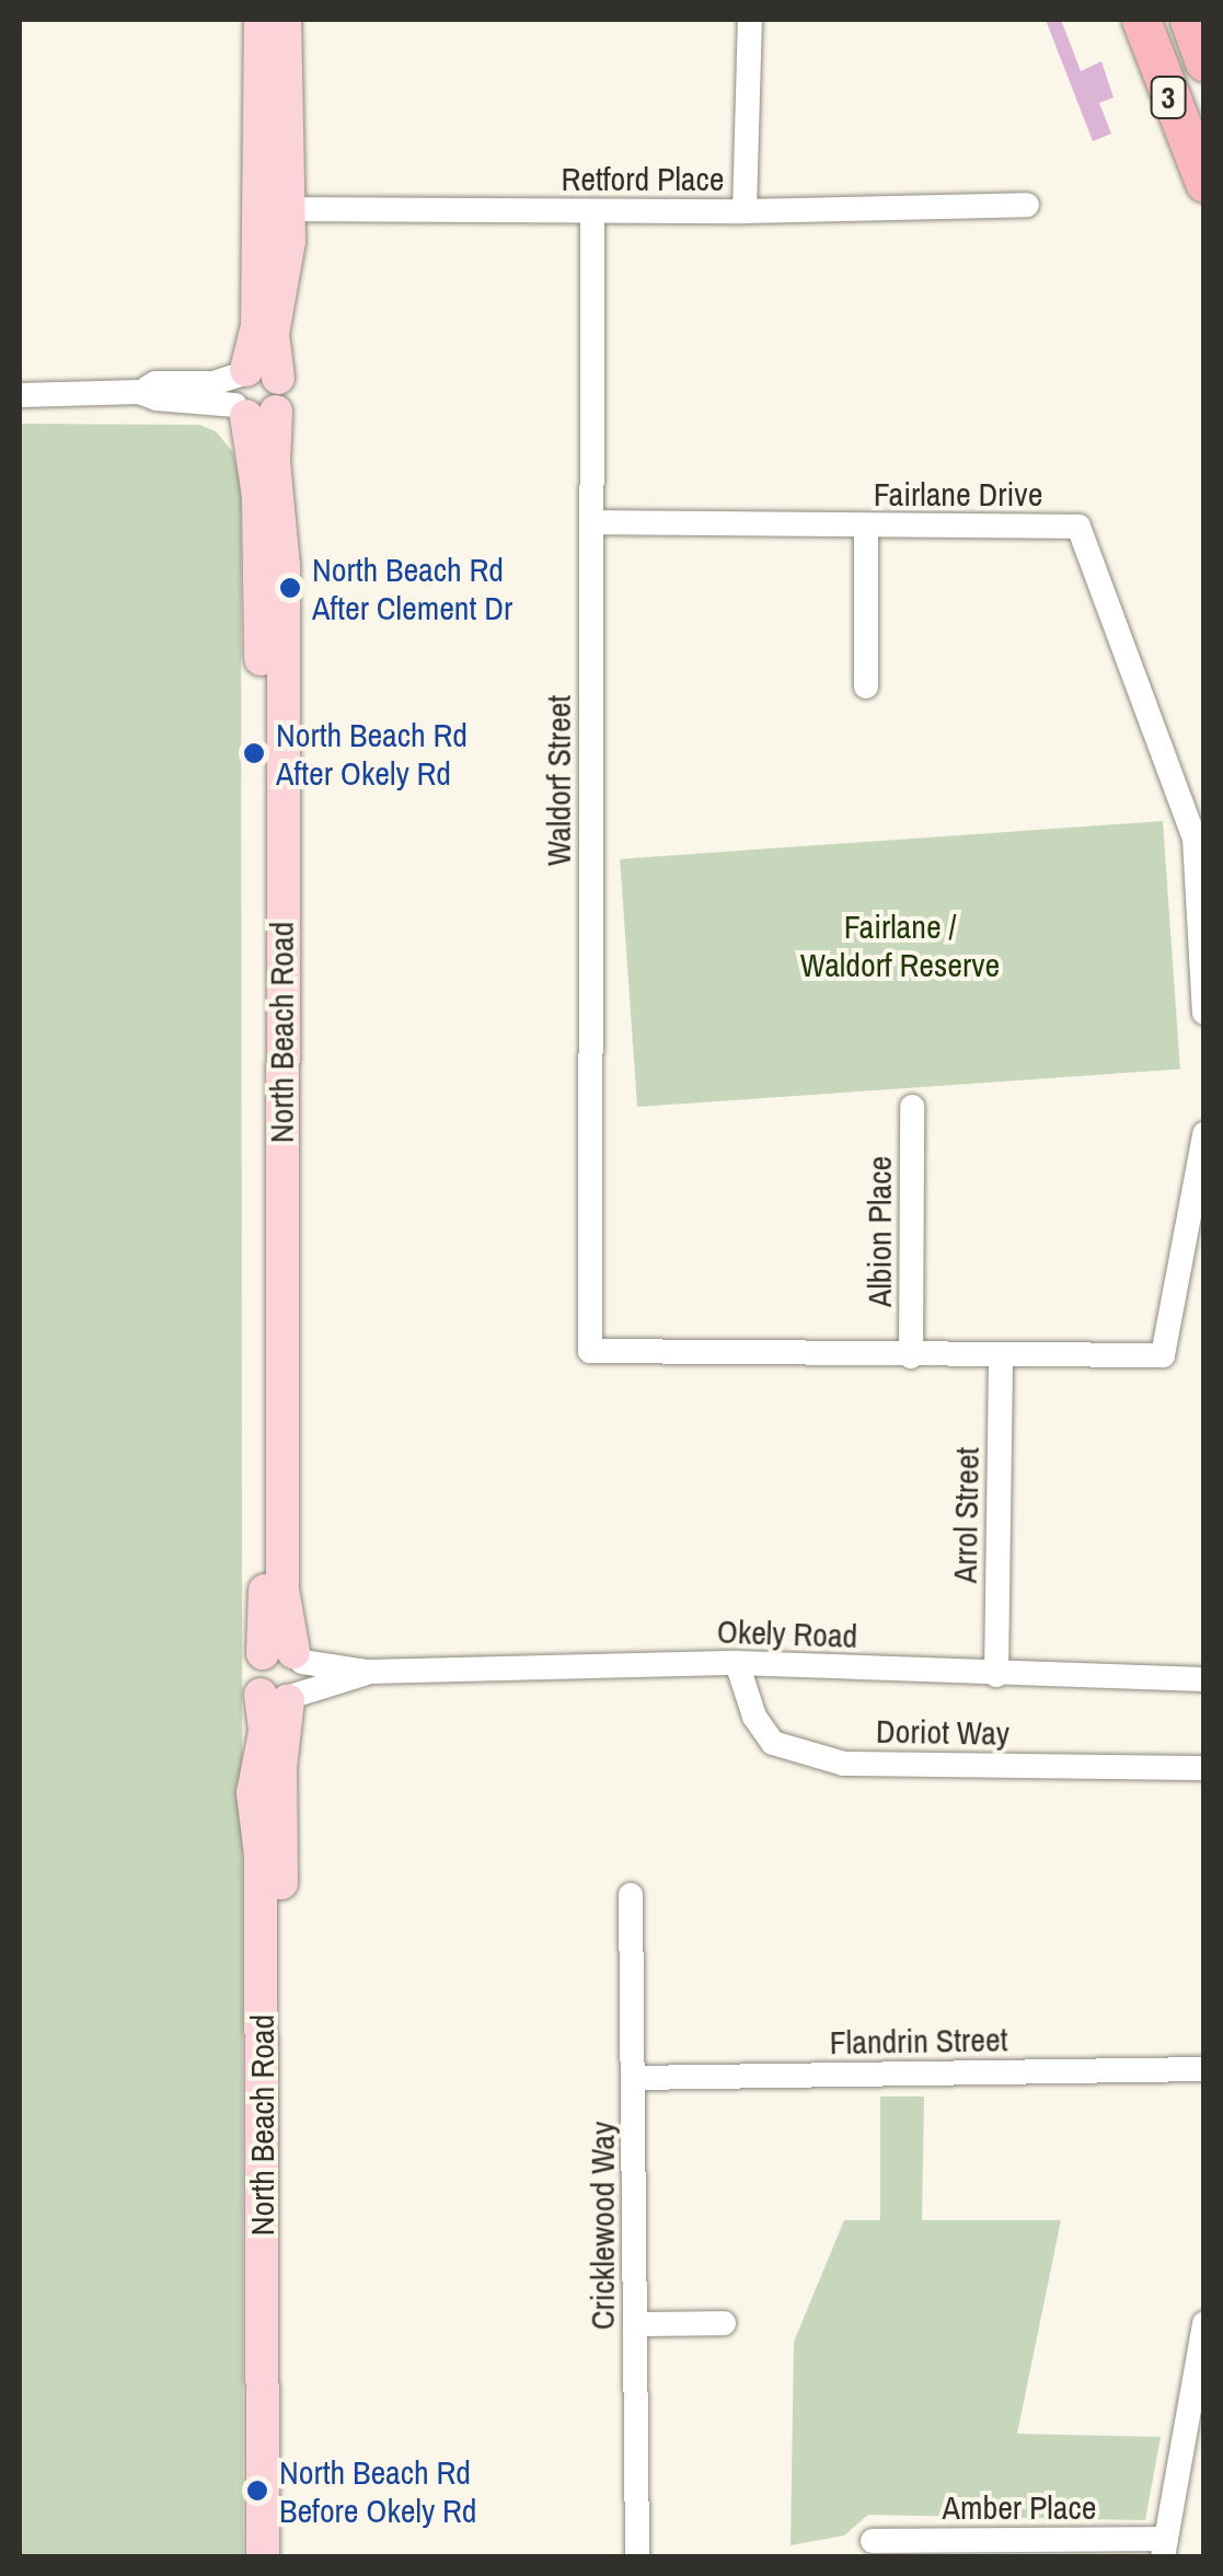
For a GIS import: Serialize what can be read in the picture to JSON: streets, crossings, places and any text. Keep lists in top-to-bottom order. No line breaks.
{"streets":{"highway":["3"],"main road":["North Beach Road"],"street":["Retford Place","Fairlane Drive","Waldorf Street","Albion Place","Arrol Street","Okely Road","Doriot Way","Flandrin Street","Cricklewood Way","Amber Place"]},"crossings":[["Retford Place","Waldorf Street"],["Retford Place","North Beach Road"],["Fairlane Drive","Waldorf Street"],["Waldorf Street","Albion Place"],["North Beach Road","Okely Road"],["Arrol Street","Okely Road"],["Okely Road","Doriot Way"],["Flandrin Street","Cricklewood Way"]],"parks":["Fairlane / Waldorf Reserve"],"places":["North Beach Rd After Clement Dr","North Beach Rd After Okely Rd","North Beach Rd Before Okely Rd"]}
